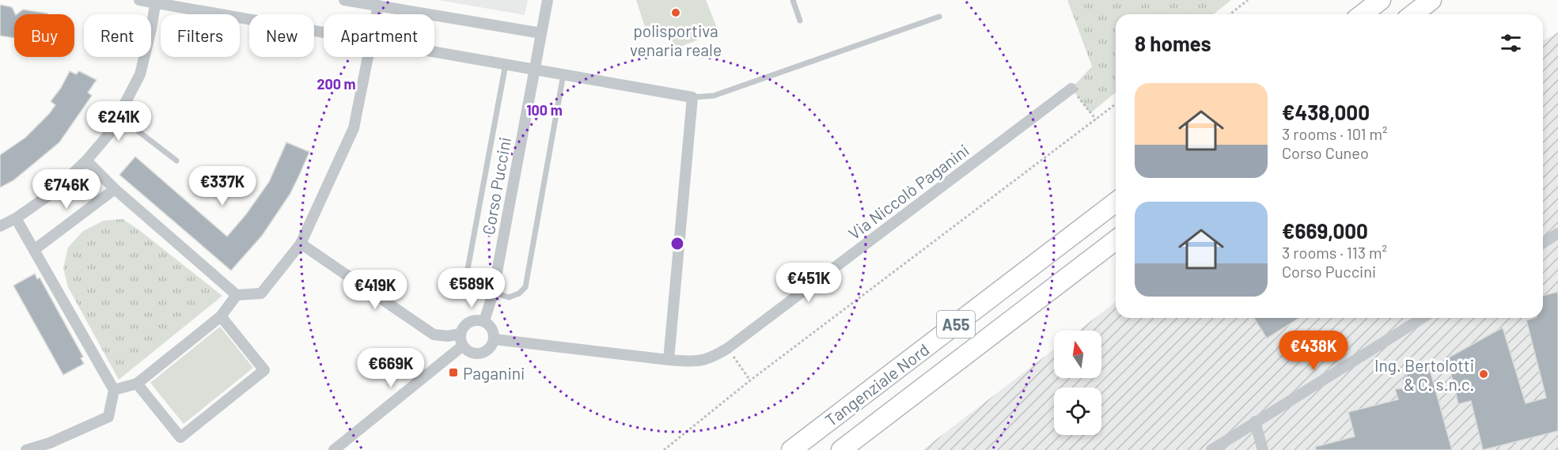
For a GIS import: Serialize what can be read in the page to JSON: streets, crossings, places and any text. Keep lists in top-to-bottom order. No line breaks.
{"streets":{"highway":["A55","Tangenziale Nord"],"street":["Corso Puccini","Via Niccolò Paganini"]},"crossings":[["Corso Puccini","Via Niccolò Paganini"]],"places":{"other":["polisportiva venaria reale","Ing. Bertolotti & C. s.n.c."],"transit":["Paganini"]},"north":"top","page":{"chip":["Buy","Rent","Filters","New","Apartment"],"heading":"8 homes","list":[{"name":"€438,000","note":"3 rooms · 101 m² · Corso Cuneo"},{"name":"€669,000","note":"3 rooms · 113 m² · Corso Puccini"}],"price":["€241K","€337K","€746K","€451K","€589K","€419K","€438K","€669K"]},"rings":["200 m","100 m"]}
